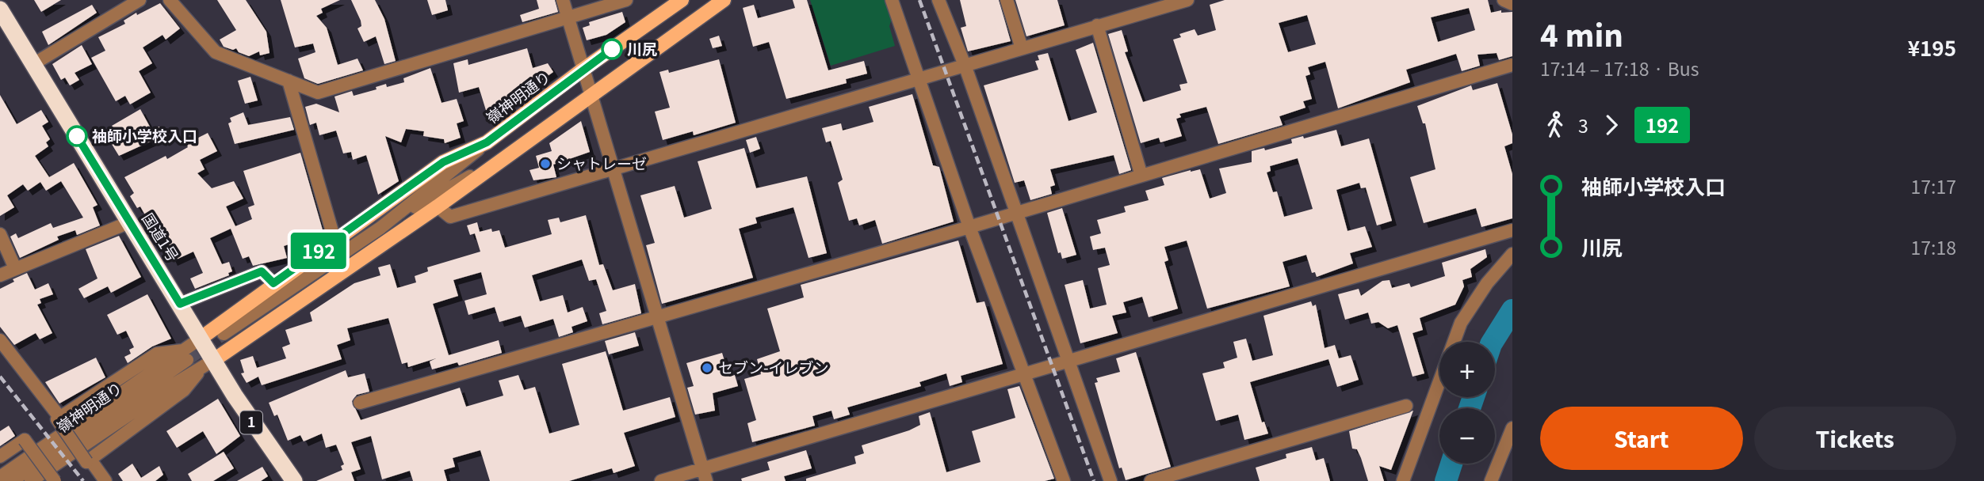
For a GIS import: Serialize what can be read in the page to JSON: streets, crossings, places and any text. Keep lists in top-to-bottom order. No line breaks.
{"streets":{"highway":["国道1号","1"],"main road":["嶺神明通り"]},"places":["川尻","袖師小学校入口","シャトレーゼ","セブン-イレブン"],"lines":["bus line 192"],"page":{"on_map":"192","heading":["4 min","17:14 – 17:18 · Bus","¥195"],"legs":["3","192"],"list":[{"name":"袖師小学校入口","value":"17:17"},{"name":"川尻","value":"17:18"}],"map_buttons":["+","−"],"buttons":["Start","Tickets"]}}
